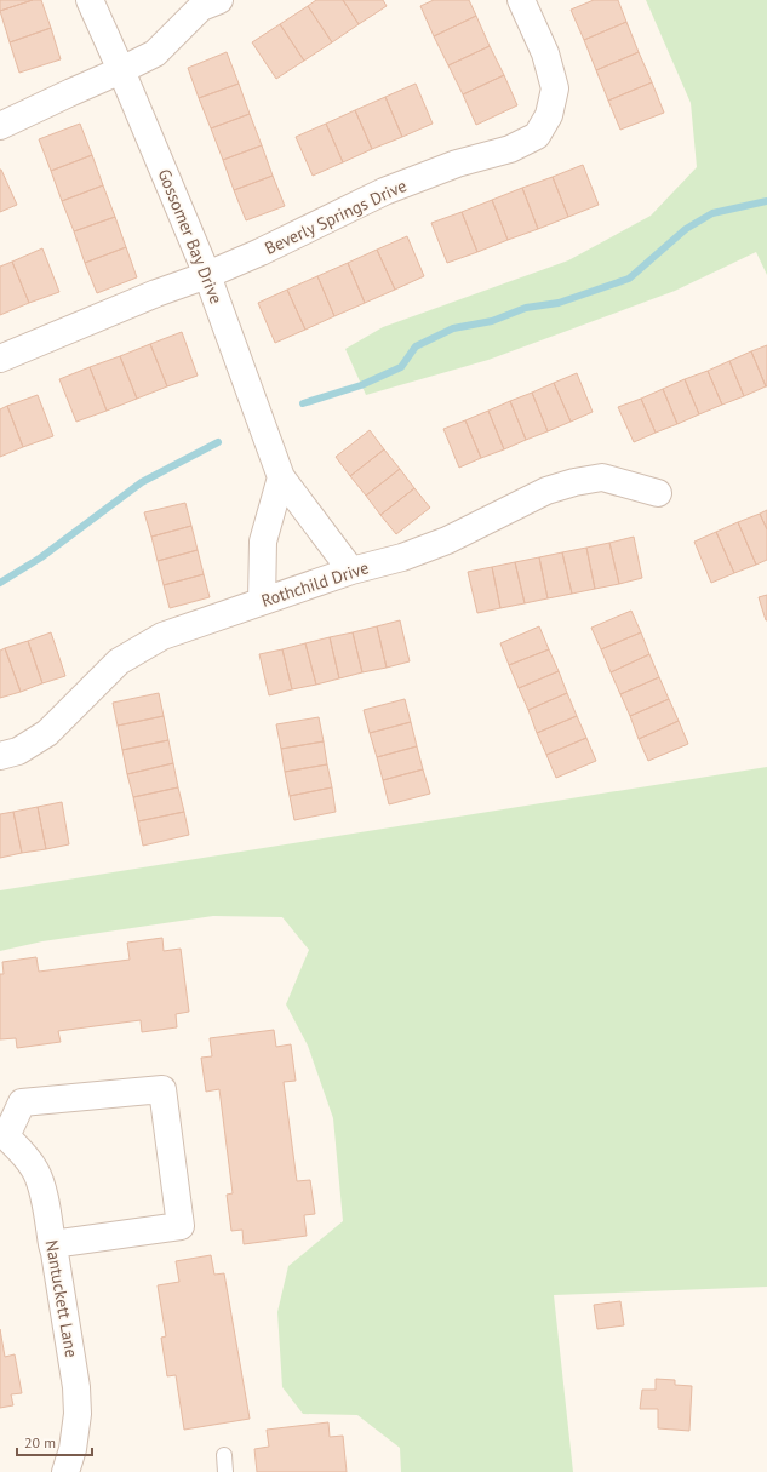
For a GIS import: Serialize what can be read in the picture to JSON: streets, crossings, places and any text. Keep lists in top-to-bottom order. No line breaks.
{"streets":{"street":["Beverly Springs Drive","Gossomer Bay Drive","Rothchild Drive","Nantuckett Lane"]},"crossings":[["Beverly Springs Drive","Gossomer Bay Drive"],["Gossomer Bay Drive","Rothchild Drive"]],"scale_bar":"20 m"}
